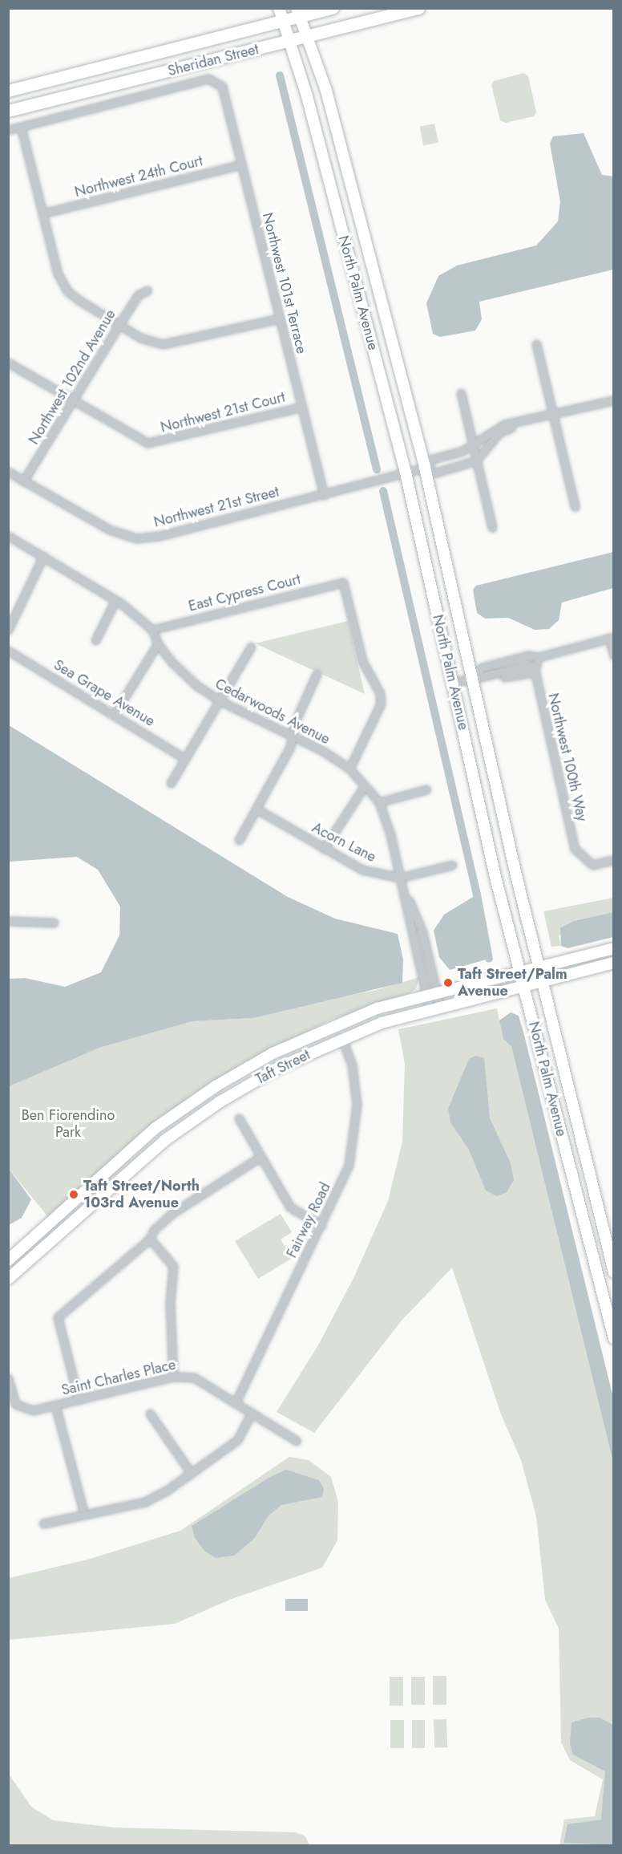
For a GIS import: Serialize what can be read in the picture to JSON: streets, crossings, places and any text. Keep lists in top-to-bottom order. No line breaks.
{"streets":{"main road":["Sheridan Street","North Palm Avenue","Taft Street"],"street":["Northwest 24th Court","Northwest 101st Terrace","Northwest 102nd Avenue","Northwest 21st Court","Northwest 21st Street","East Cypress Court","Sea Grape Avenue","Cedarwoods Avenue","Northwest 100th Way","Acorn Lane","Fairway Road","Saint Charles Place"]},"crossings":[["Sheridan Street","North Palm Avenue"],["Northwest 24th Court","Northwest 101st Terrace"],["Northwest 101st Terrace","Northwest 21st Court"],["Northwest 101st Terrace","Northwest 21st Street"],["North Palm Avenue","Northwest 21st Street"],["North Palm Avenue","Taft Street"],["Northwest 102nd Avenue","Northwest 21st Court"],["Northwest 102nd Avenue","Northwest 21st Street"],["East Cypress Court","Cedarwoods Avenue"],["Cedarwoods Avenue","Acorn Lane"],["Cedarwoods Avenue","Taft Street"],["Taft Street","Fairway Road"],["Fairway Road","Saint Charles Place"]],"parks":["Ben Fiorendino Park"],"places":["Taft Street/Palm Avenue","Taft Street/North 103rd Avenue"]}
